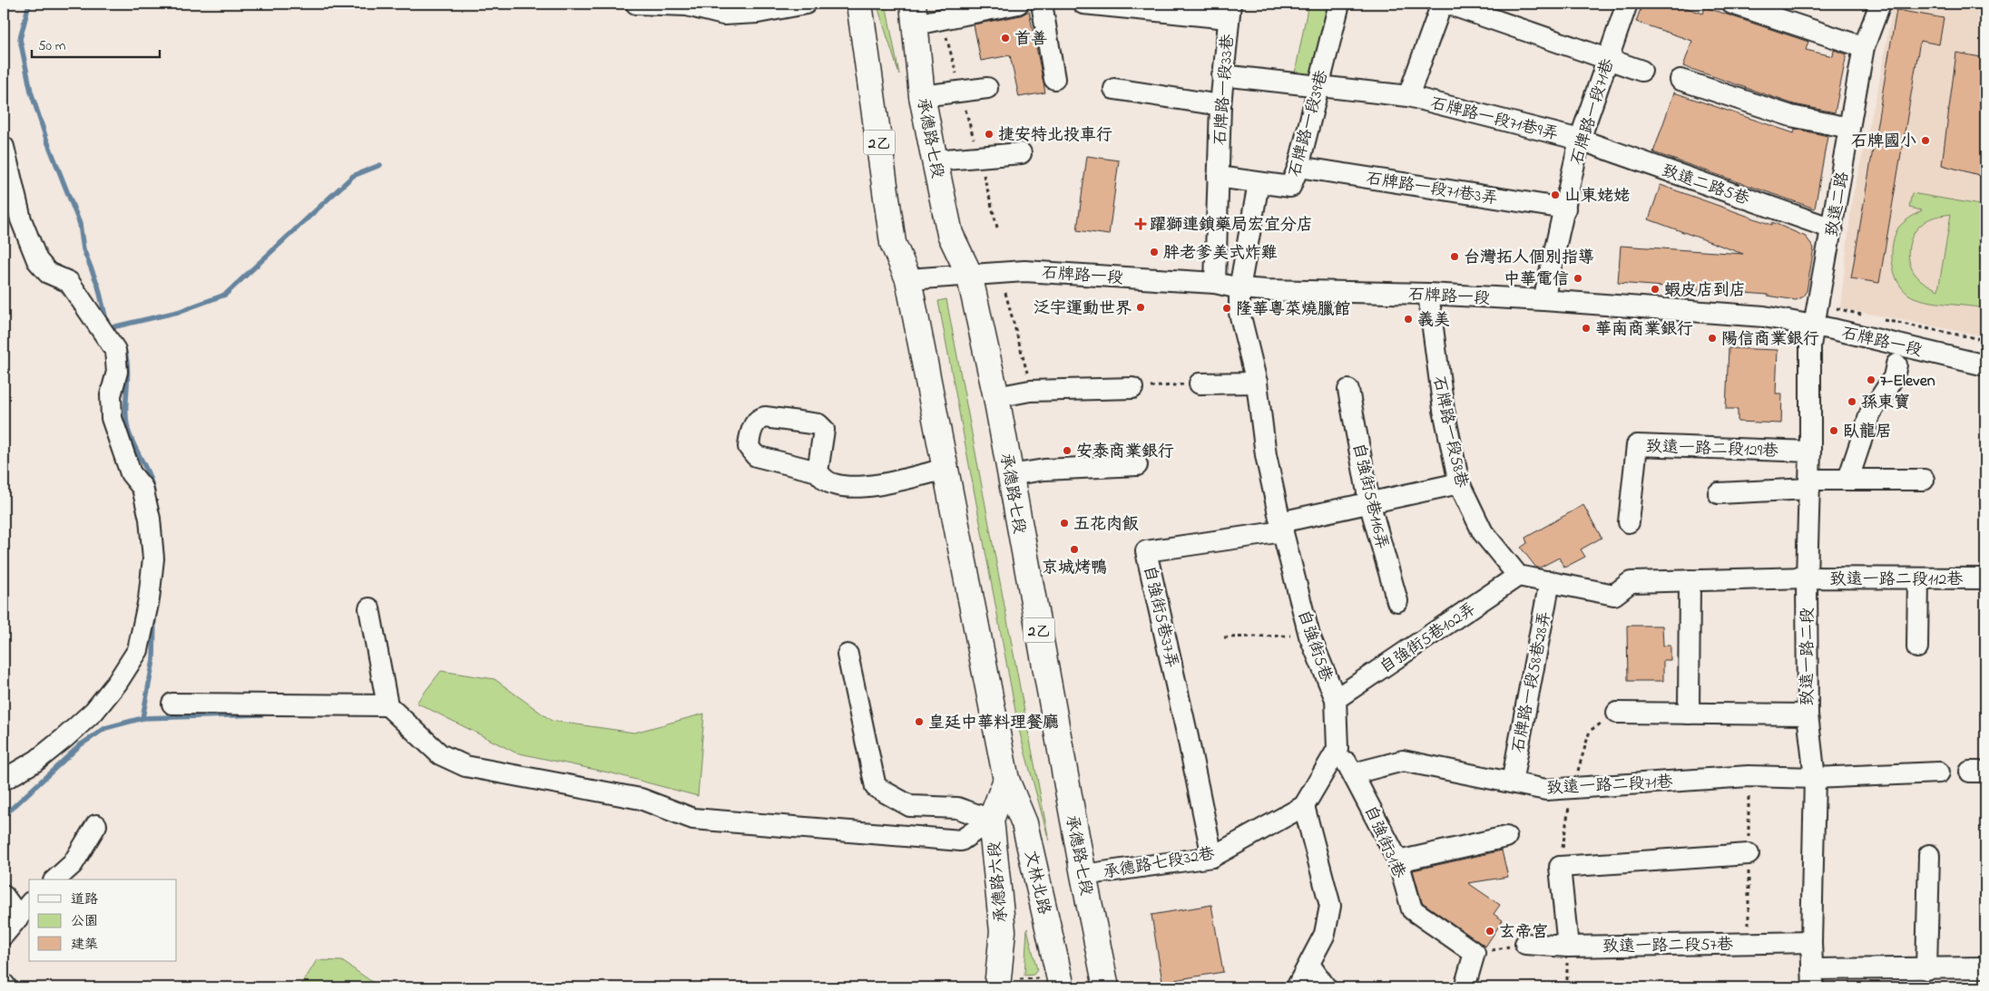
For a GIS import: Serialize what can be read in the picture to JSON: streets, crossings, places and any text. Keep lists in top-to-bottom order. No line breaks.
{"streets":{"main road":["承德路七段","2乙","承德路六段","文林北路"],"street":["石牌路一段33巷","石牌路一段71巷","石牌路一段71巷9弄","石牌路一段39巷","致遠二路5巷","石牌路一段71巷3弄","致遠二路","石牌路一段","石牌路一段58巷","致遠一路二段129巷","自強街5巷116弄","致遠一路二段112巷","自強街5巷37弄","自強街5巷102弄","自強街5巷","致遠一路二段","石牌路一段58巷28弄","致遠一路二段71巷","自強街31巷","承德路七段32巷","致遠一路二段57巷"]},"crossings":[["石牌路一段33巷","石牌路一段71巷9弄"],["石牌路一段33巷","石牌路一段"],["石牌路一段71巷","石牌路一段71巷9弄"],["石牌路一段71巷","致遠二路5巷"],["石牌路一段71巷","石牌路一段71巷3弄"],["石牌路一段71巷","石牌路一段"],["石牌路一段71巷9弄","石牌路一段39巷"],["石牌路一段71巷9弄","致遠二路5巷"],["石牌路一段39巷","石牌路一段71巷3弄"],["承德路七段","石牌路一段"],["承德路七段","承德路七段32巷"],["2乙","石牌路一段"],["2乙","承德路六段"],["2乙","文林北路"],["致遠二路5巷","致遠二路"],["致遠二路","石牌路一段"],["致遠二路","致遠一路二段"],["石牌路一段","石牌路一段58巷"],["石牌路一段","自強街5巷"],["石牌路一段","致遠一路二段"],["石牌路一段58巷","自強街5巷102弄"],["致遠一路二段129巷","致遠一路二段"],["致遠一路二段112巷","致遠一路二段"],["致遠一路二段112巷","石牌路一段58巷28弄"],["自強街5巷37弄","自強街5巷"],["自強街5巷37弄","承德路七段32巷"],["自強街5巷102弄","自強街5巷"],["自強街5巷","自強街31巷"],["致遠一路二段","致遠一路二段71巷"],["致遠一路二段","致遠一路二段57巷"],["石牌路一段58巷28弄","致遠一路二段71巷"],["致遠一路二段71巷","自強街31巷"],["承德路六段","文林北路"]],"places":{"other":["首善","捷安特北投車行","石牌國小","山東姥姥","胖老爹美式炸雞","台灣拓人個別指導","中華電信","蝦皮店到店","泛宇運動世界","隆華粵菜燒臘館","義美","華南商業銀行","陽信商業銀行","7-Eleven","孫東寶","臥龍居","安泰商業銀行","五花肉飯","京城烤鴨","皇廷中華料理餐廳","玄帝宮"],"health":["躍獅連鎖藥局宏宜分店"]},"legend":["道路","公園","建築"],"scale_bar":"50 m"}
